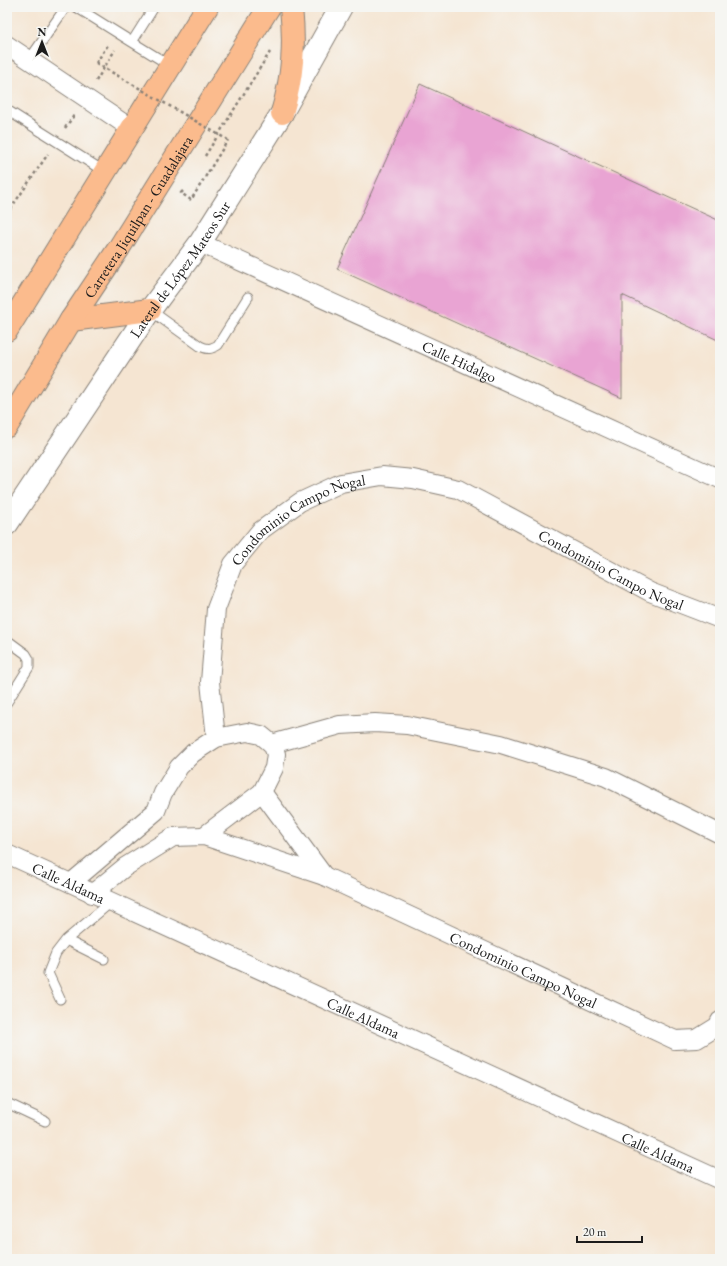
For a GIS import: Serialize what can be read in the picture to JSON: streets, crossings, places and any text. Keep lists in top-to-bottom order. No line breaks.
{"streets":{"highway":["Carretera Jiquilpan - Guadalajara"],"street":["Lateral de López Mateos Sur","Calle Hidalgo","Condominio Campo Nogal","Calle Aldama"]},"crossings":[["Lateral de López Mateos Sur","Calle Hidalgo"]],"scale_bar":"20 m","north":"top"}
